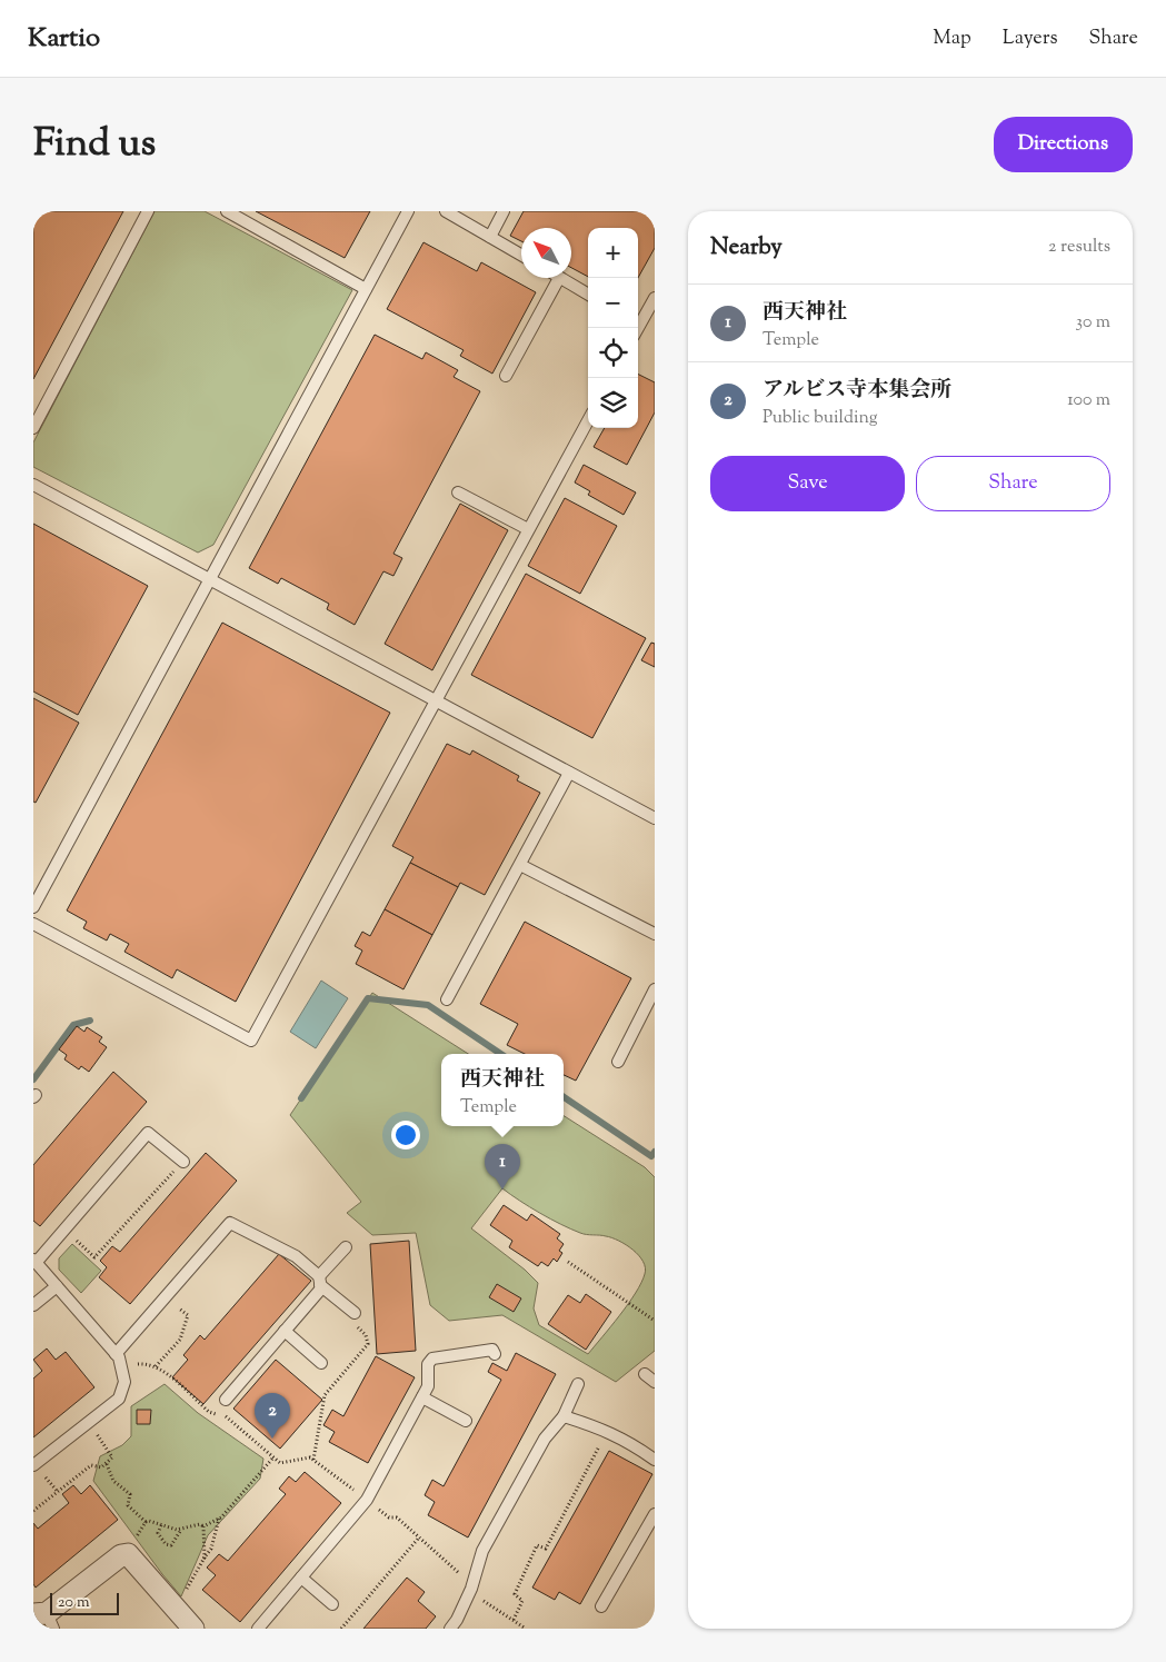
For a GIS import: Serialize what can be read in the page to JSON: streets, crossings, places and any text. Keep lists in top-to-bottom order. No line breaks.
{"scale_bar":"20 m","north":"top left","page":{"header":"Kartio","nav":["Map","Layers","Share"],"title":"Find us","buttons":["Directions",["Save","Share"]],"heading":["Nearby","2 results"],"map_buttons":["+","−"],"list":[{"mark":"1","name":"西天神社","note":"Temple","value":"30 m"},{"mark":"2","name":"アルビス寺本集会所","note":"Public building","value":"100 m"}],"popup":["西天神社","Temple"],"pins":["1","2"],"scale":"20 m"}}
